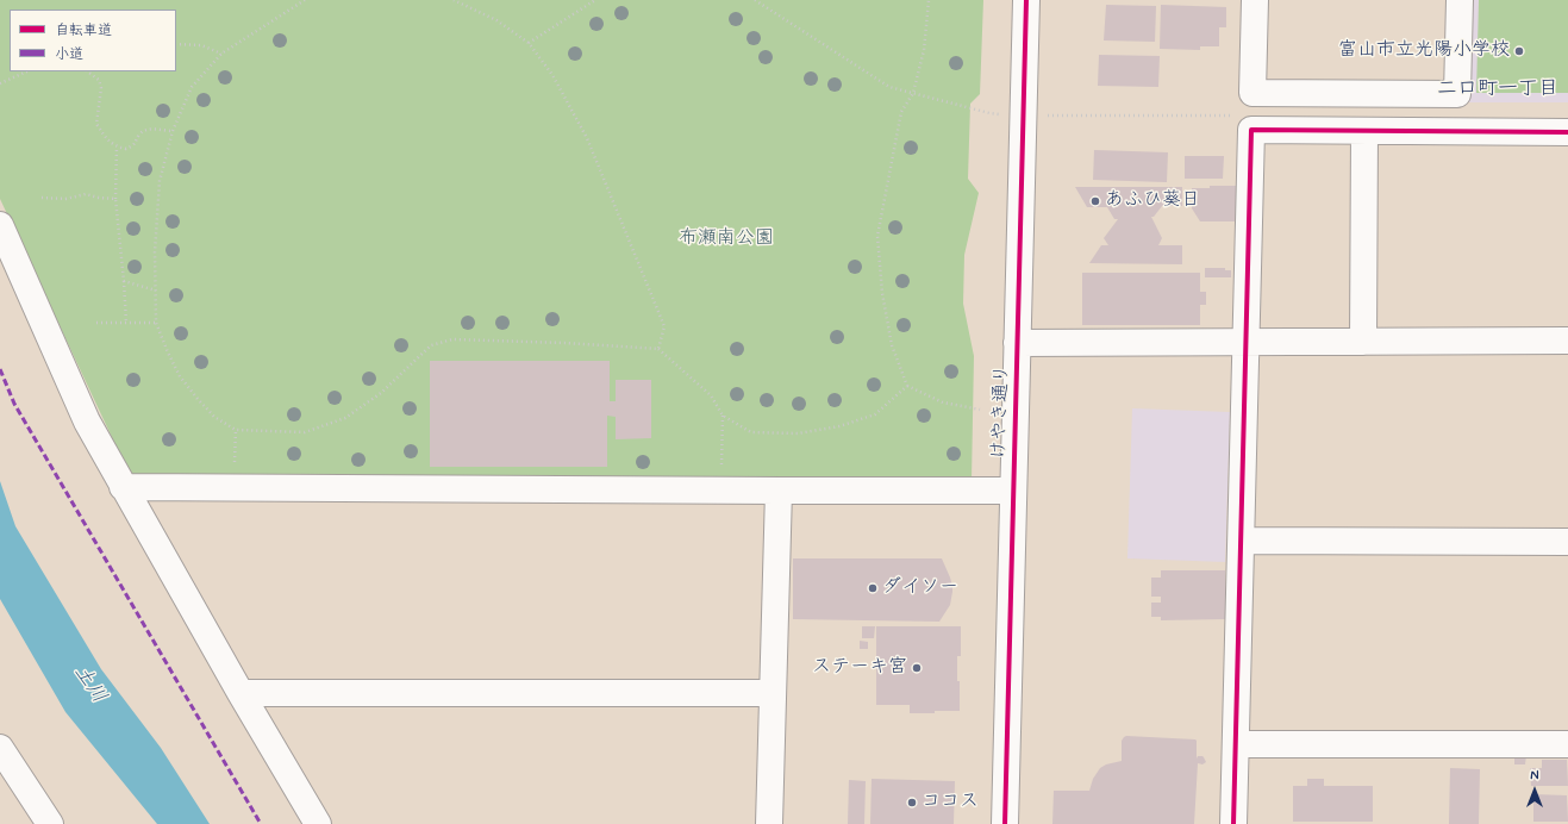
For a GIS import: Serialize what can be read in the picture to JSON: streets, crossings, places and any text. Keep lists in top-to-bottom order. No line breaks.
{"streets":{"street":["けやき通り"]},"districts":["二口町一丁目"],"water":["土川"],"parks":["布瀬南公園"],"places":["富山市立光陽小学校","あふひ葵日","ダイソー","ステーキ宮","ココス"],"legend":["自転車道","小道"],"north":"top"}
